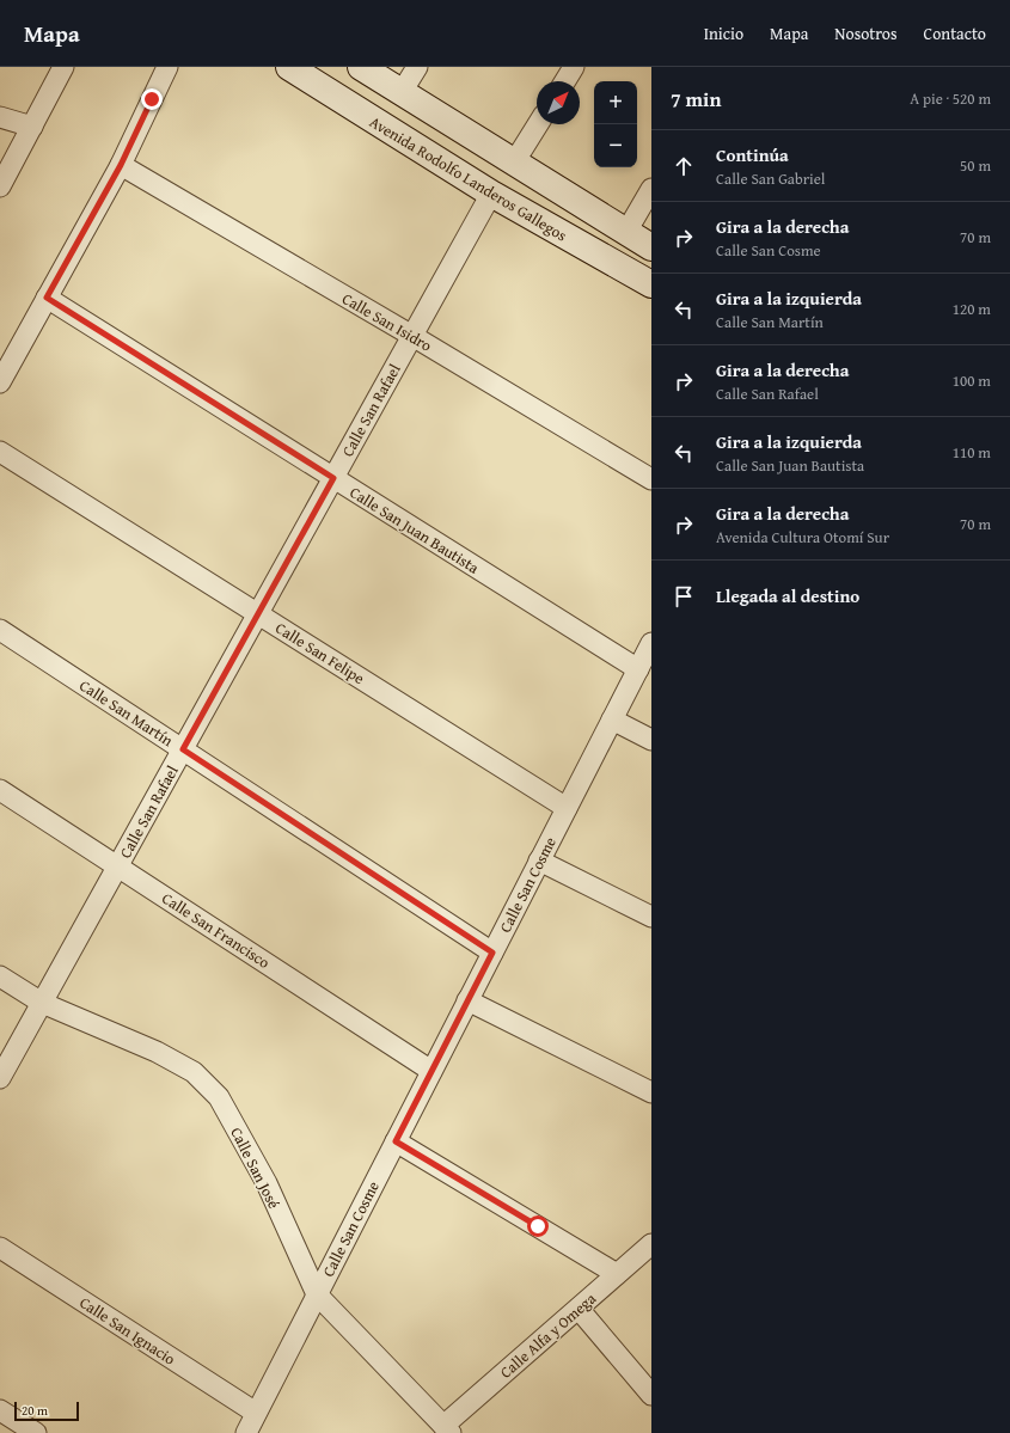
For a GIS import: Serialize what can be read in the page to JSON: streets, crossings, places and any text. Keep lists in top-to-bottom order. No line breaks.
{"streets":{"main road":["Avenida Rodolfo Landeros Gallegos"],"street":["Calle San Isidro","Calle San Rafael","Calle San Juan Bautista","Calle San Felipe","Calle San Martín","Calle San Cosme","Calle San Francisco","Calle San José","Calle San Ignacio","Calle Alfa y Omega"]},"crossings":[["Avenida Rodolfo Landeros Gallegos","Calle San Rafael"],["Calle San Isidro","Calle San Rafael"],["Calle San Rafael","Calle San Juan Bautista"],["Calle San Rafael","Calle San Felipe"],["Calle San Rafael","Calle San Martín"],["Calle San Rafael","Calle San Francisco"],["Calle San Rafael","Calle San José"],["Calle San Juan Bautista","Calle San Cosme"],["Calle San Felipe","Calle San Cosme"],["Calle San Martín","Calle San Cosme"],["Calle San Cosme","Calle San Francisco"],["Calle San Cosme","Calle San José"],["Calle San Cosme","Calle San Ignacio"],["Calle San José","Calle Alfa y Omega"]],"scale_bar":"20 m","north":"top right","page":{"header":"Mapa","nav":["Inicio","Mapa","Nosotros","Contacto"],"heading":["7 min","A pie · 520 m"],"map_buttons":["+","−"],"list":[["Continúa","Calle San Gabriel","50 m"],["Gira a la derecha","Calle San Cosme","70 m"],["Gira a la izquierda","Calle San Martín","120 m"],["Gira a la derecha","Calle San Rafael","100 m"],["Gira a la izquierda","Calle San Juan Bautista","110 m"],["Gira a la derecha","Avenida Cultura Otomí Sur","70 m"],"Llegada al destino"],"scale":"20 m"}}
